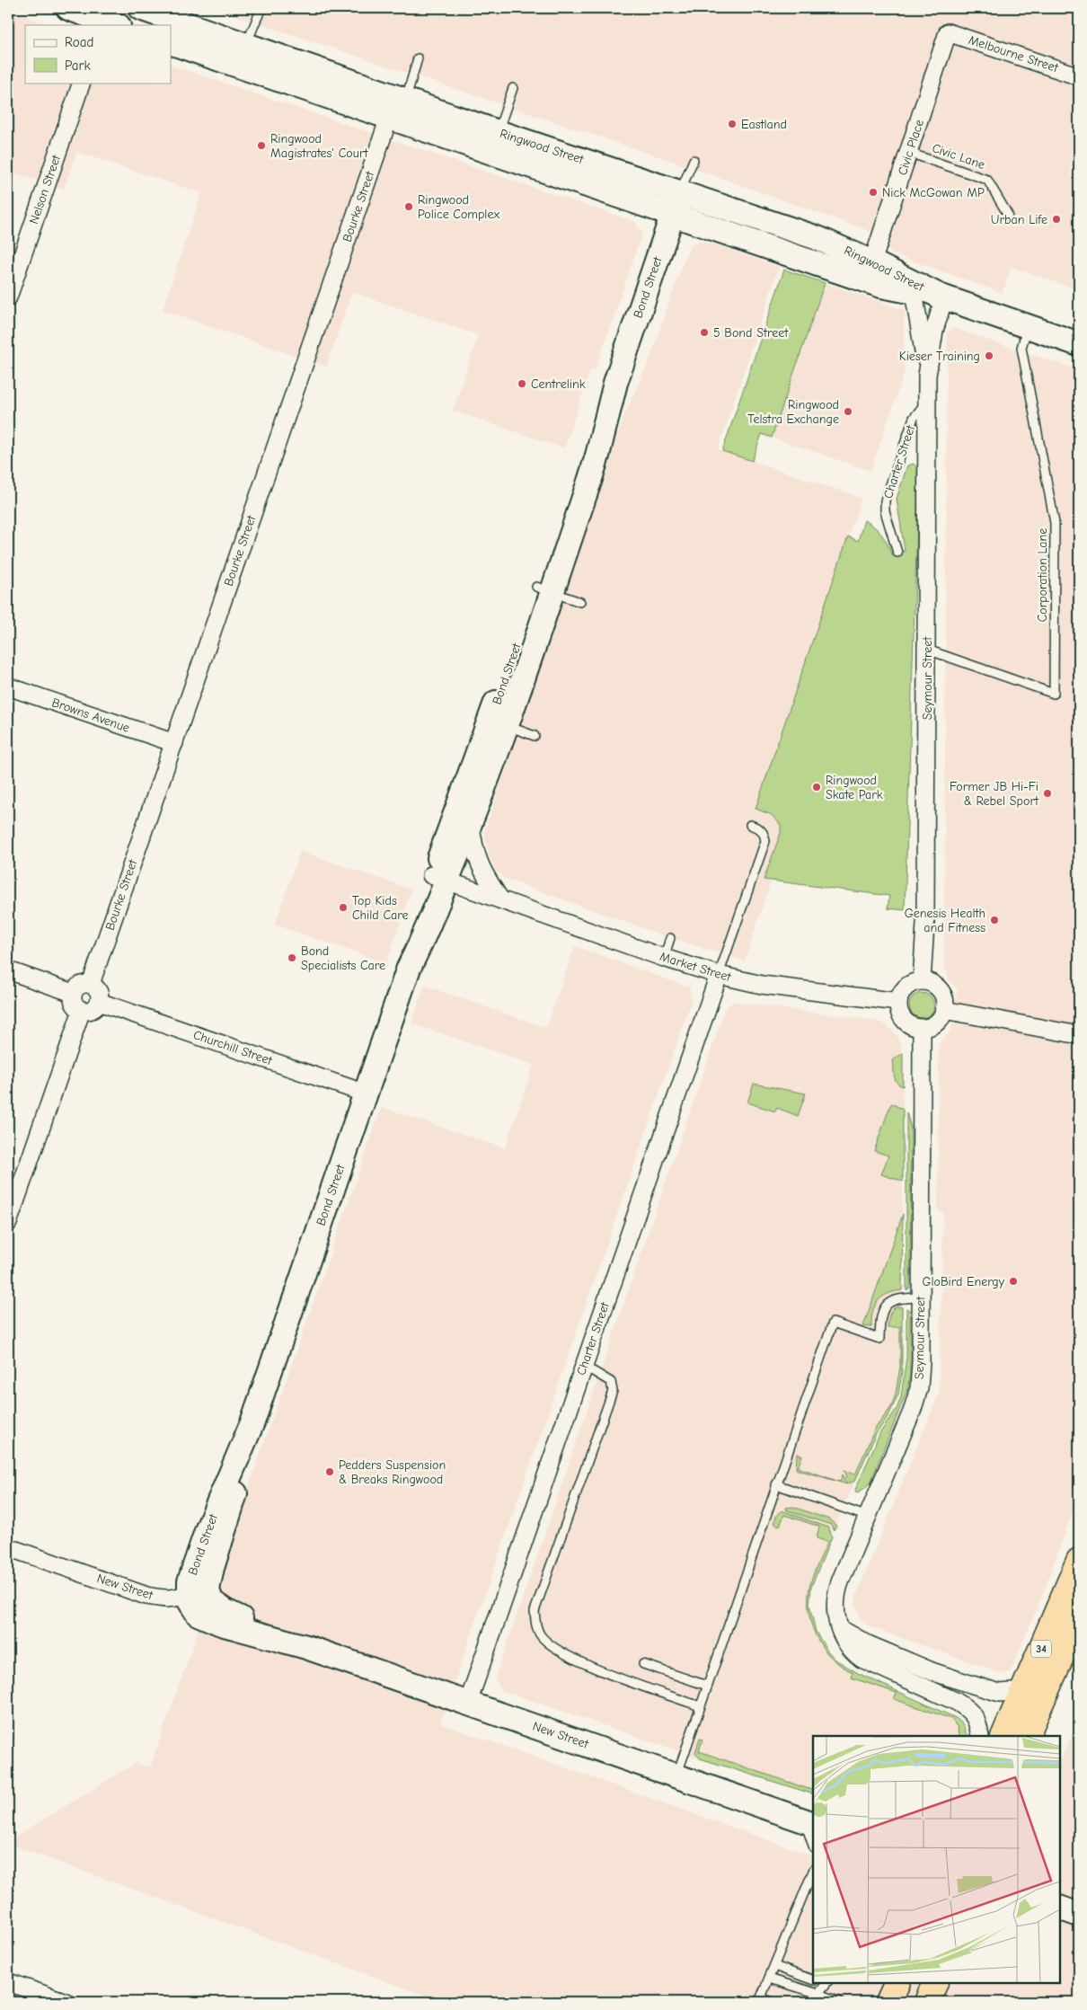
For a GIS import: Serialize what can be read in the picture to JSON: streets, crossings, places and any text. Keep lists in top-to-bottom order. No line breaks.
{"streets":{"highway":["34"],"street":["Melbourne Street","Ringwood Street","Civic Place","Nelson Street","Bourke Street","Bond Street","Charter Street","Seymour Street","Browns Avenue","Market Street","Churchill Street","New Street"],"lane":["Civic Lane","Corporation Lane"]},"crossings":[["Melbourne Street","Civic Place"],["Ringwood Street","Civic Place"],["Ringwood Street","Bourke Street"],["Ringwood Street","Bond Street"],["Ringwood Street","Corporation Lane"],["Ringwood Street","Seymour Street"],["Civic Place","Civic Lane"],["Bourke Street","Browns Avenue"],["Bourke Street","Churchill Street"],["Bond Street","Market Street"],["Bond Street","Churchill Street"],["Bond Street","New Street"],["Charter Street","Seymour Street"],["Charter Street","Market Street"],["Charter Street","New Street"],["Corporation Lane","Seymour Street"],["Seymour Street","Market Street"]],"places":["Eastland","Ringwood Magistrates' Court","Nick McGowan MP","Ringwood Police Complex","Urban Life","5 Bond Street","Kieser Training","Centrelink","Ringwood Telstra Exchange","Ringwood Skate Park","Former JB Hi-Fi & Rebel Sport","Top Kids Child Care","Genesis Health and Fitness","Bond Specialists Care","GloBird Energy","Pedders Suspension & Breaks Ringwood"],"legend":["Road","Park"]}
